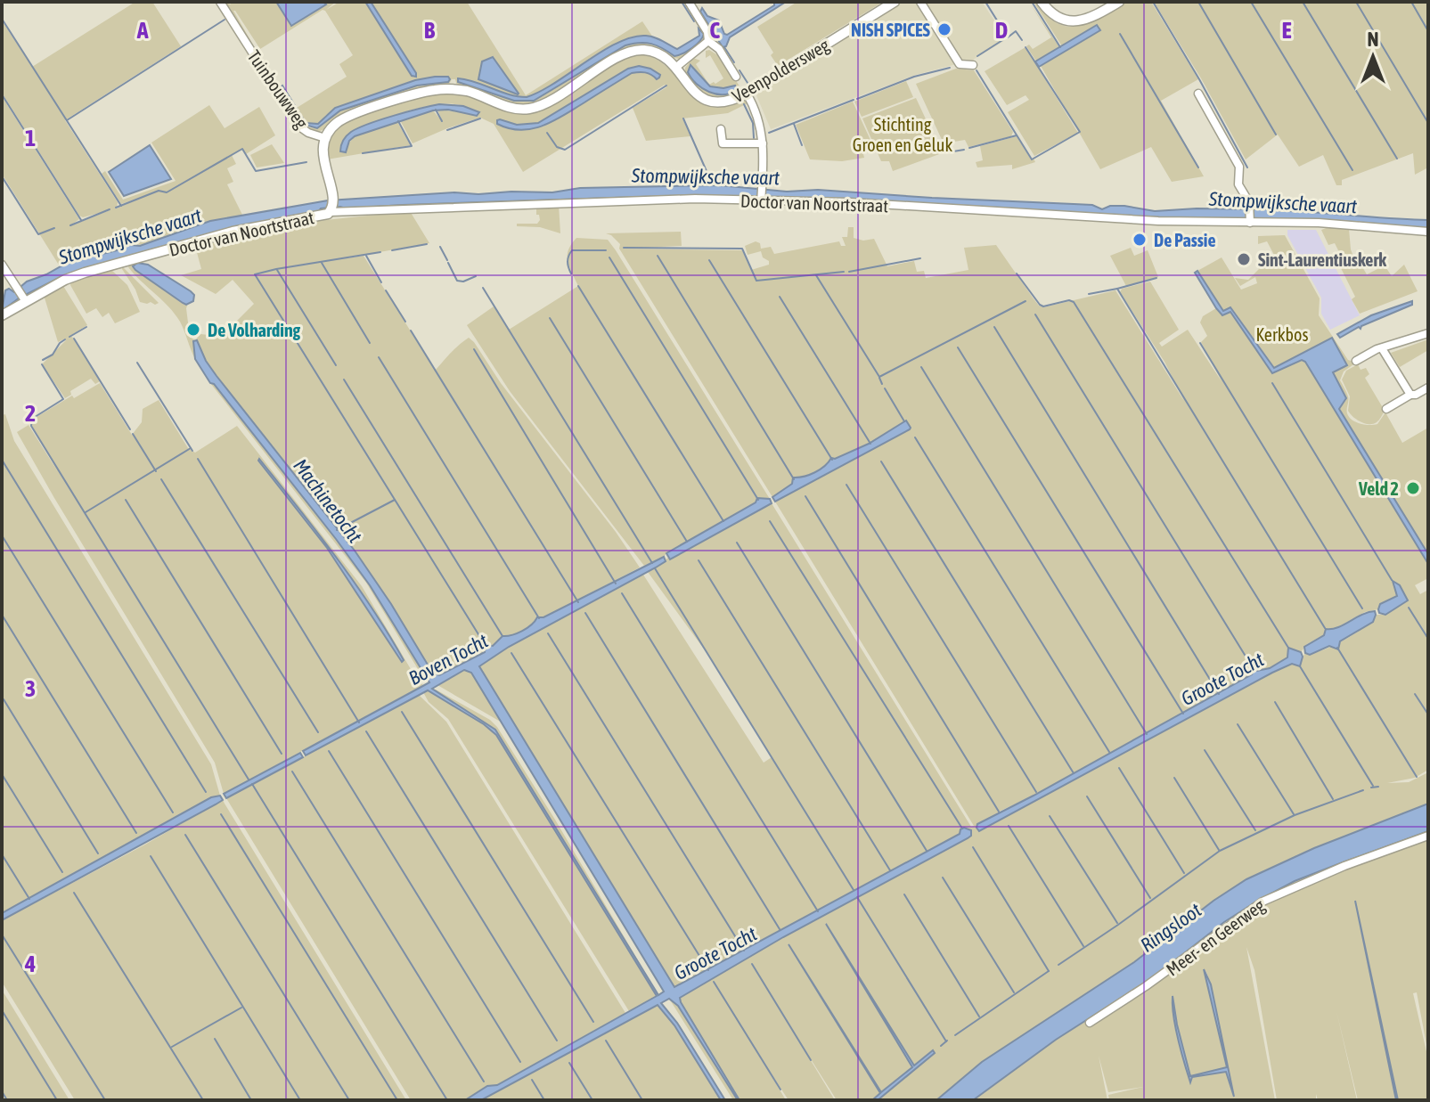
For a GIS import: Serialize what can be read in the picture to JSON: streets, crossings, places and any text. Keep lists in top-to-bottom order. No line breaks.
{"streets":{"street":["Veenpoldersweg","Tuinbouwweg","Doctor van Noortstraat","Meer- en Geerweg"]},"crossings":[["Veenpoldersweg","Tuinbouwweg"],["Tuinbouwweg","Doctor van Noortstraat"]],"water":["Stompwijksche vaart","Machinetocht","Boven Tocht","Groote Tocht","Ringsloot"],"parks":["Stichting Groen en Geluk","Kerkbos"],"places":["NISH SPICES","De Passie","Sint-Laurentiuskerk","De Volharding","Veld 2"],"north":"top","grid":{"columns":["A","B","C","D","E"],"rows":["1","2","3","4"]}}
